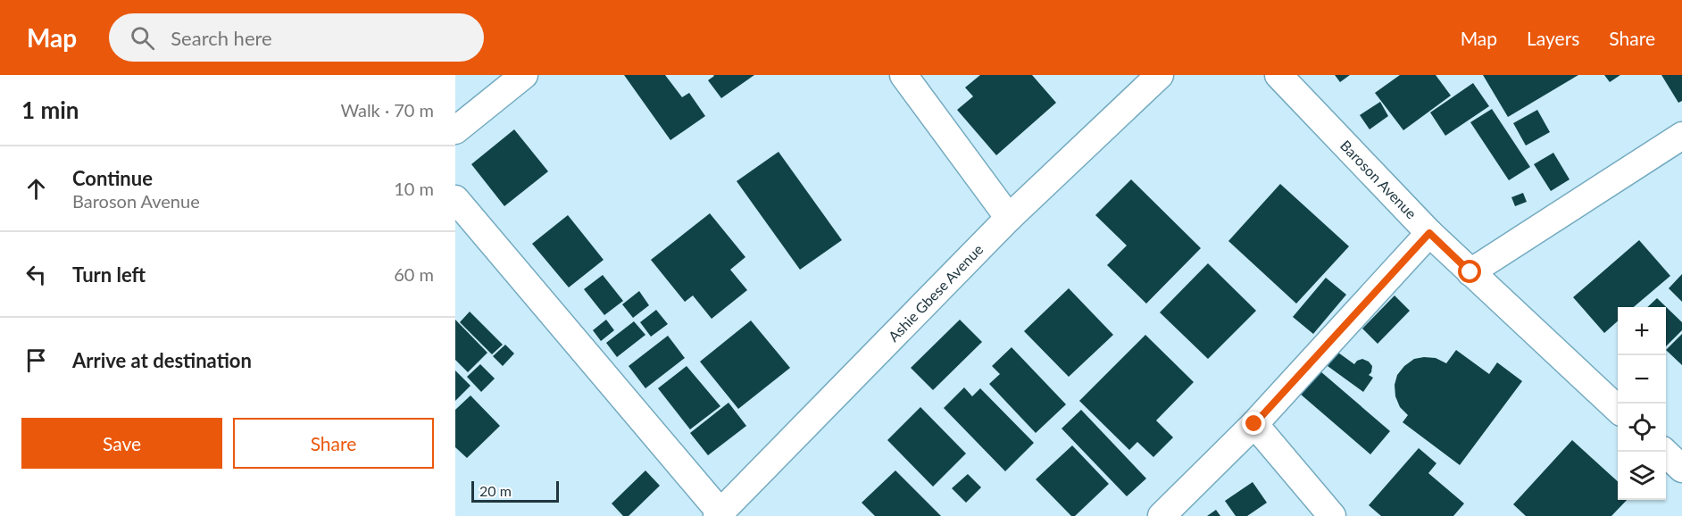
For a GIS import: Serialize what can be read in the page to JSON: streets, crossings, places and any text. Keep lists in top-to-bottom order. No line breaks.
{"streets":{"street":["Baroson Avenue","Ashie Gbese Avenue"]},"scale_bar":"20 m","page":{"header":"Map","search":"Search here","nav":["Map","Layers","Share"],"heading":["1 min","Walk · 70 m"],"list":[["Continue","Baroson Avenue","10 m"],["Turn left","60 m"],"Arrive at destination"],"map_buttons":["+","−"],"buttons":["Save","Share"],"scale":"20 m"}}
